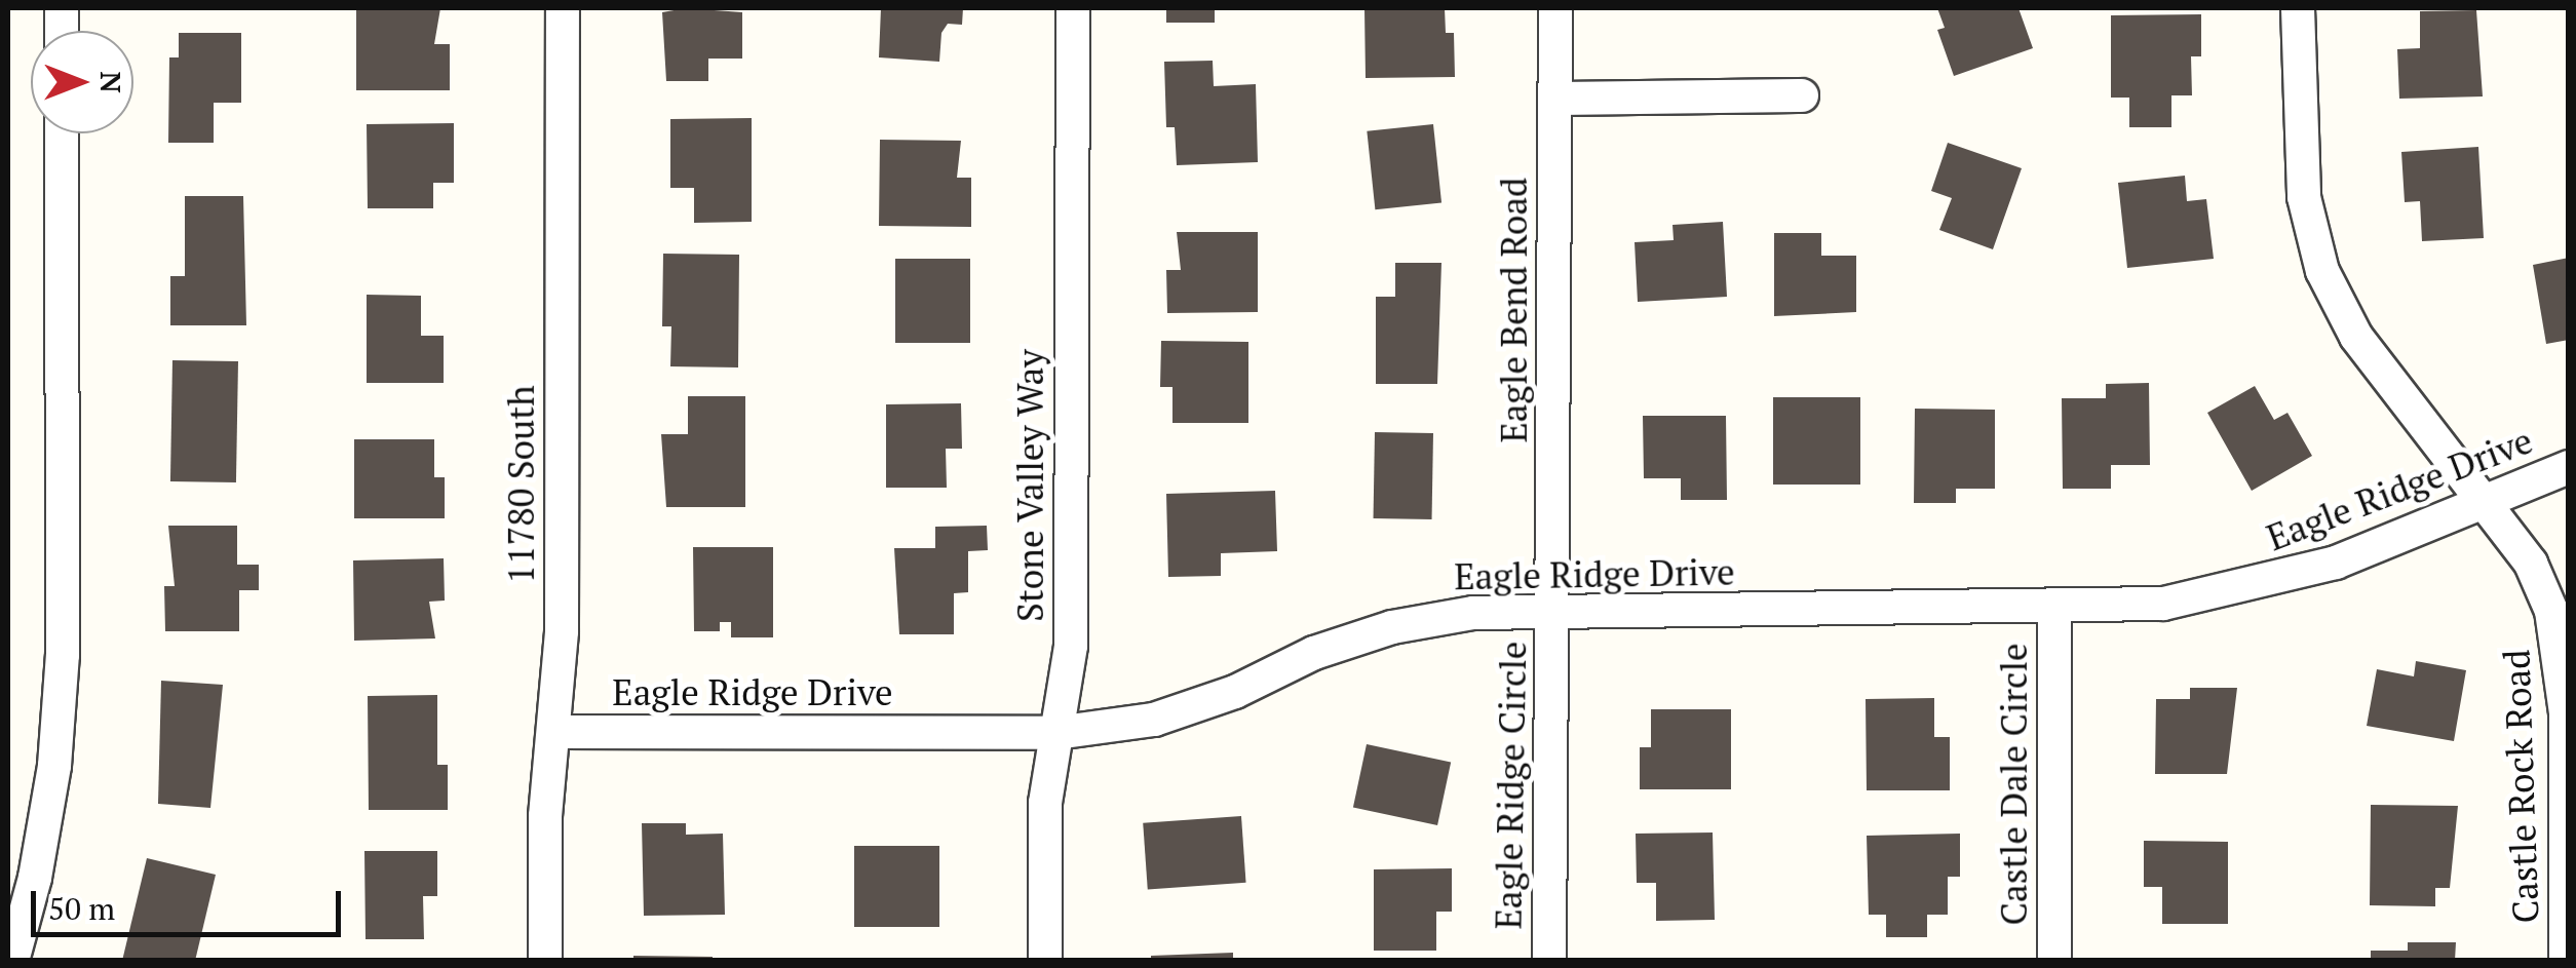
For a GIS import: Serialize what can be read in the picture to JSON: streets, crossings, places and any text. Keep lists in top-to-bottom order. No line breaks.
{"streets":{"street":["Eagle Bend Road","11780 South","Stone Valley Way","Eagle Ridge Drive","Castle Dale Circle","Eagle Ridge Circle","Castle Rock Road"]},"crossings":[["Eagle Bend Road","Eagle Ridge Drive"],["Eagle Bend Road","Eagle Ridge Circle"],["11780 South","Eagle Ridge Drive"],["Stone Valley Way","Eagle Ridge Drive"],["Eagle Ridge Drive","Castle Dale Circle"],["Eagle Ridge Drive","Eagle Ridge Circle"],["Eagle Ridge Drive","Castle Rock Road"]],"scale_bar":"50 m","north":"right"}
